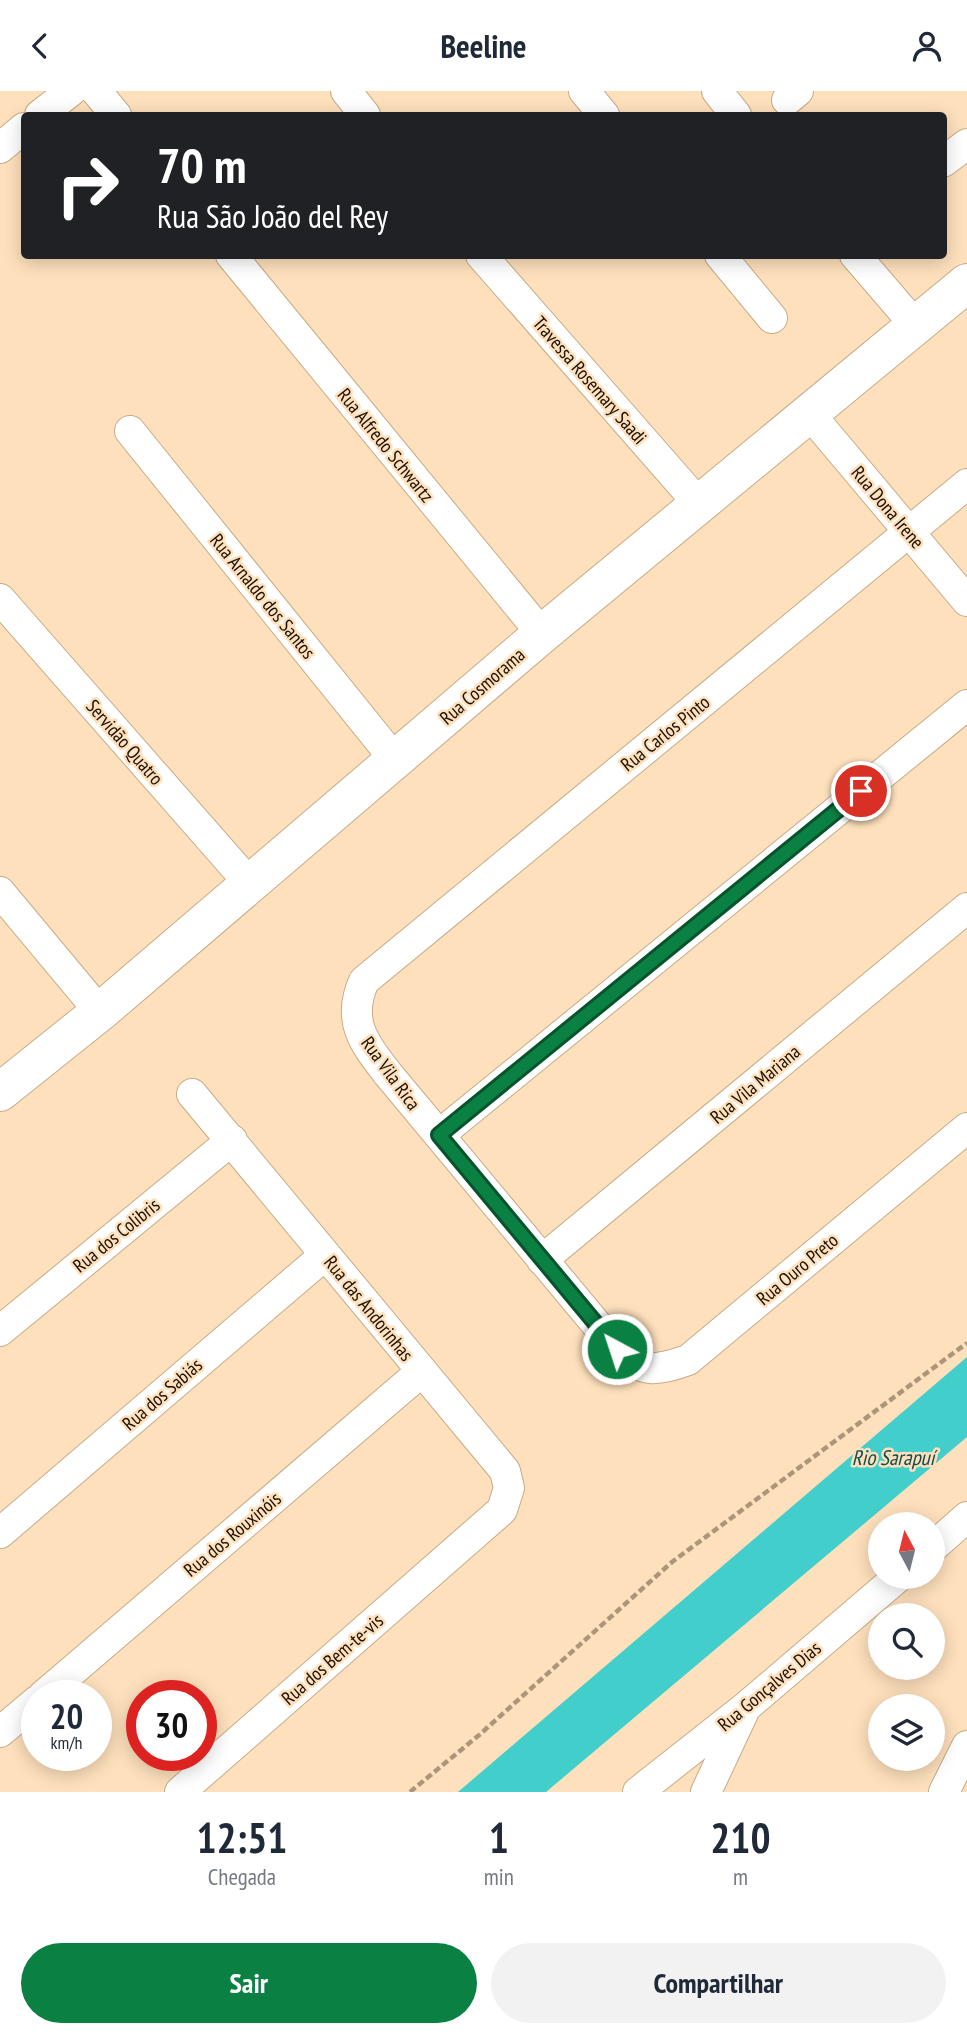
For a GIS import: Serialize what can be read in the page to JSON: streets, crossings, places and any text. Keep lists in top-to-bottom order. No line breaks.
{"streets":{"main road":["Rua Cosmorama"],"street":["Travessa Rosemary Saadi","Rua Alfredo Schwartz","Rua Dona Irene","Rua Arnaldo dos Santos","Rua Carlos Pinto","Servidão Quatro","Rua Vila Rica","Rua Vila Mariana","Rua dos Colibris","Rua Ouro Preto","Rua das Andorinhas","Rua dos Sabiás","Rua dos Rouxinóis","Rua dos Bem-te-vis","Rua Gonçalves Dias"]},"crossings":[["Travessa Rosemary Saadi","Rua Cosmorama"],["Rua Alfredo Schwartz","Rua Cosmorama"],["Rua Dona Irene","Rua Cosmorama"],["Rua Dona Irene","Rua Carlos Pinto"],["Rua Arnaldo dos Santos","Rua Cosmorama"],["Rua Cosmorama","Servidão Quatro"],["Rua Carlos Pinto","Rua Vila Rica"],["Rua Vila Rica","Rua Vila Mariana"],["Rua Vila Rica","Rua Ouro Preto"],["Rua dos Colibris","Rua das Andorinhas"],["Rua das Andorinhas","Rua dos Sabiás"],["Rua das Andorinhas","Rua dos Rouxinóis"],["Rua das Andorinhas","Rua dos Bem-te-vis"]],"water":["Rio Sarapuí"],"north":"top","page":{"header":"Beeline","turn":["70 m","Rua São João del Rey"],"speed":"20 km/h","limit":"30","eta":["12:51","Chegada","1","min","210","m"],"buttons":["Sair","Compartilhar"]}}
